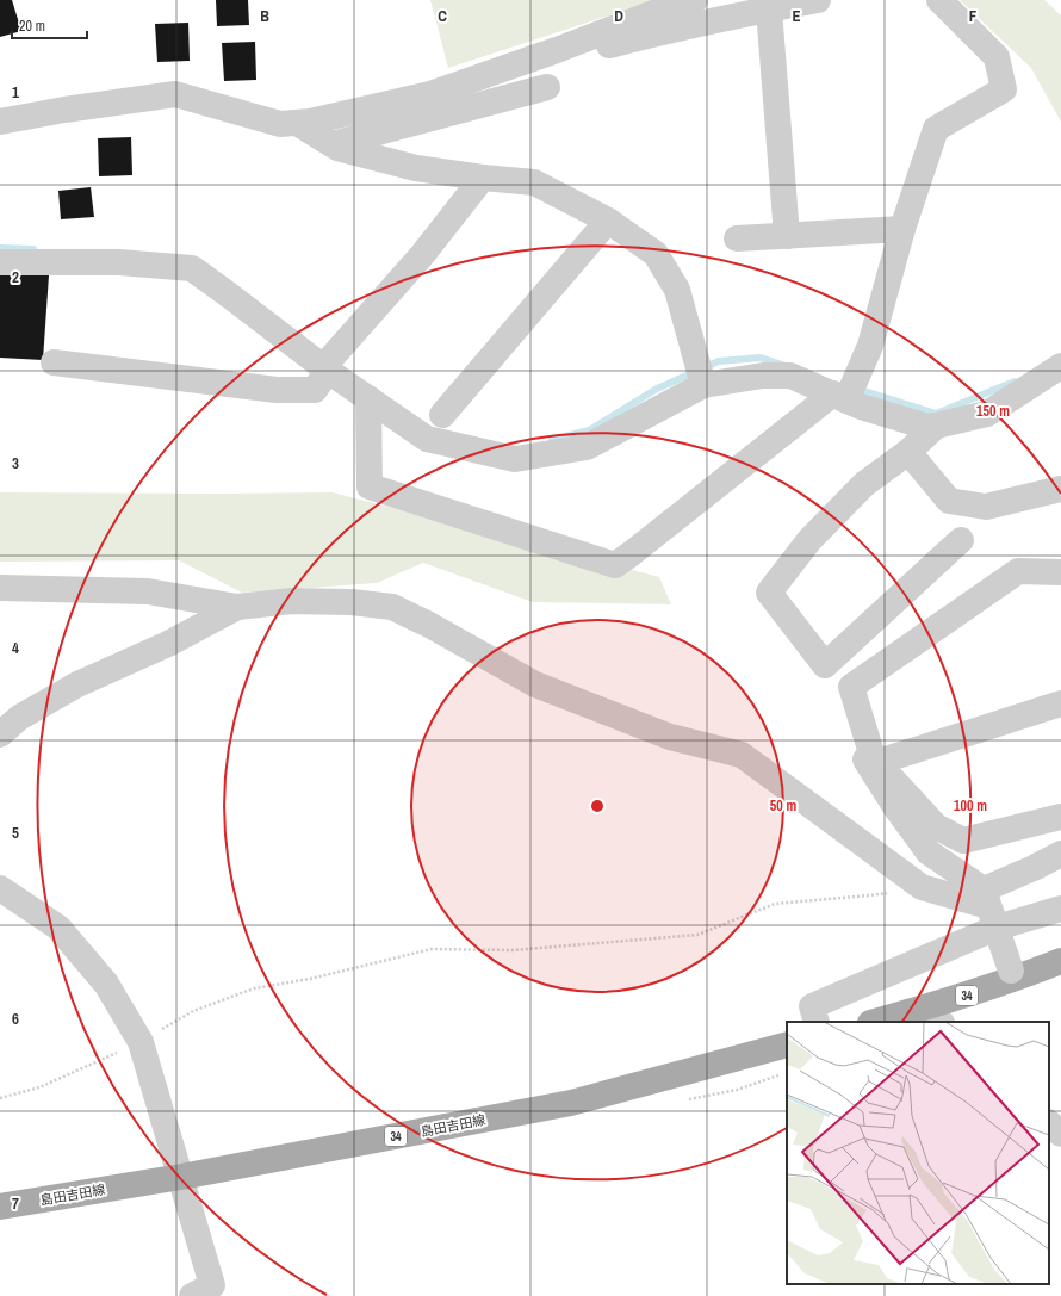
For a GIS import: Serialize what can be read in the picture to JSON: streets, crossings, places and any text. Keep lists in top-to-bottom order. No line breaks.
{"streets":{"main road":["34","島田吉田線"]},"scale_bar":"20 m","grid":{"columns":["B","C","D","E","F"],"rows":["1","2","3","4","5","6","7"]},"rings":["150 m","50 m","100 m"]}
